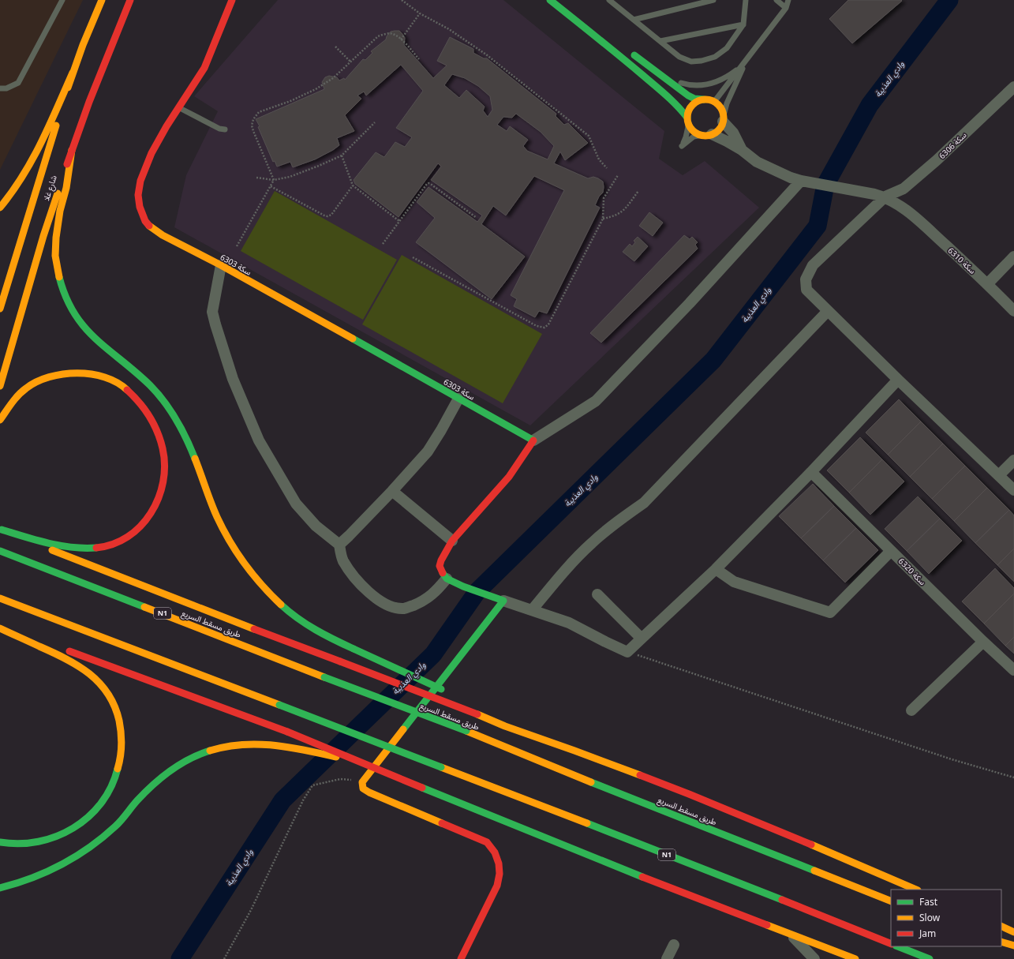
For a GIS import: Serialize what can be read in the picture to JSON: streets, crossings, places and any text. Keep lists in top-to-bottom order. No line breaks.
{"streets":{"main road":["شارع غلا","سكة 6303","N1","طريق مسقط السريع"],"street":["سكة 6306","سكة 6310","سكة 6320"]},"crossings":[["سكة 6306","سكة 6310"]],"water":["وادي العذيبة"],"legend":["Fast","Slow","Jam"]}
